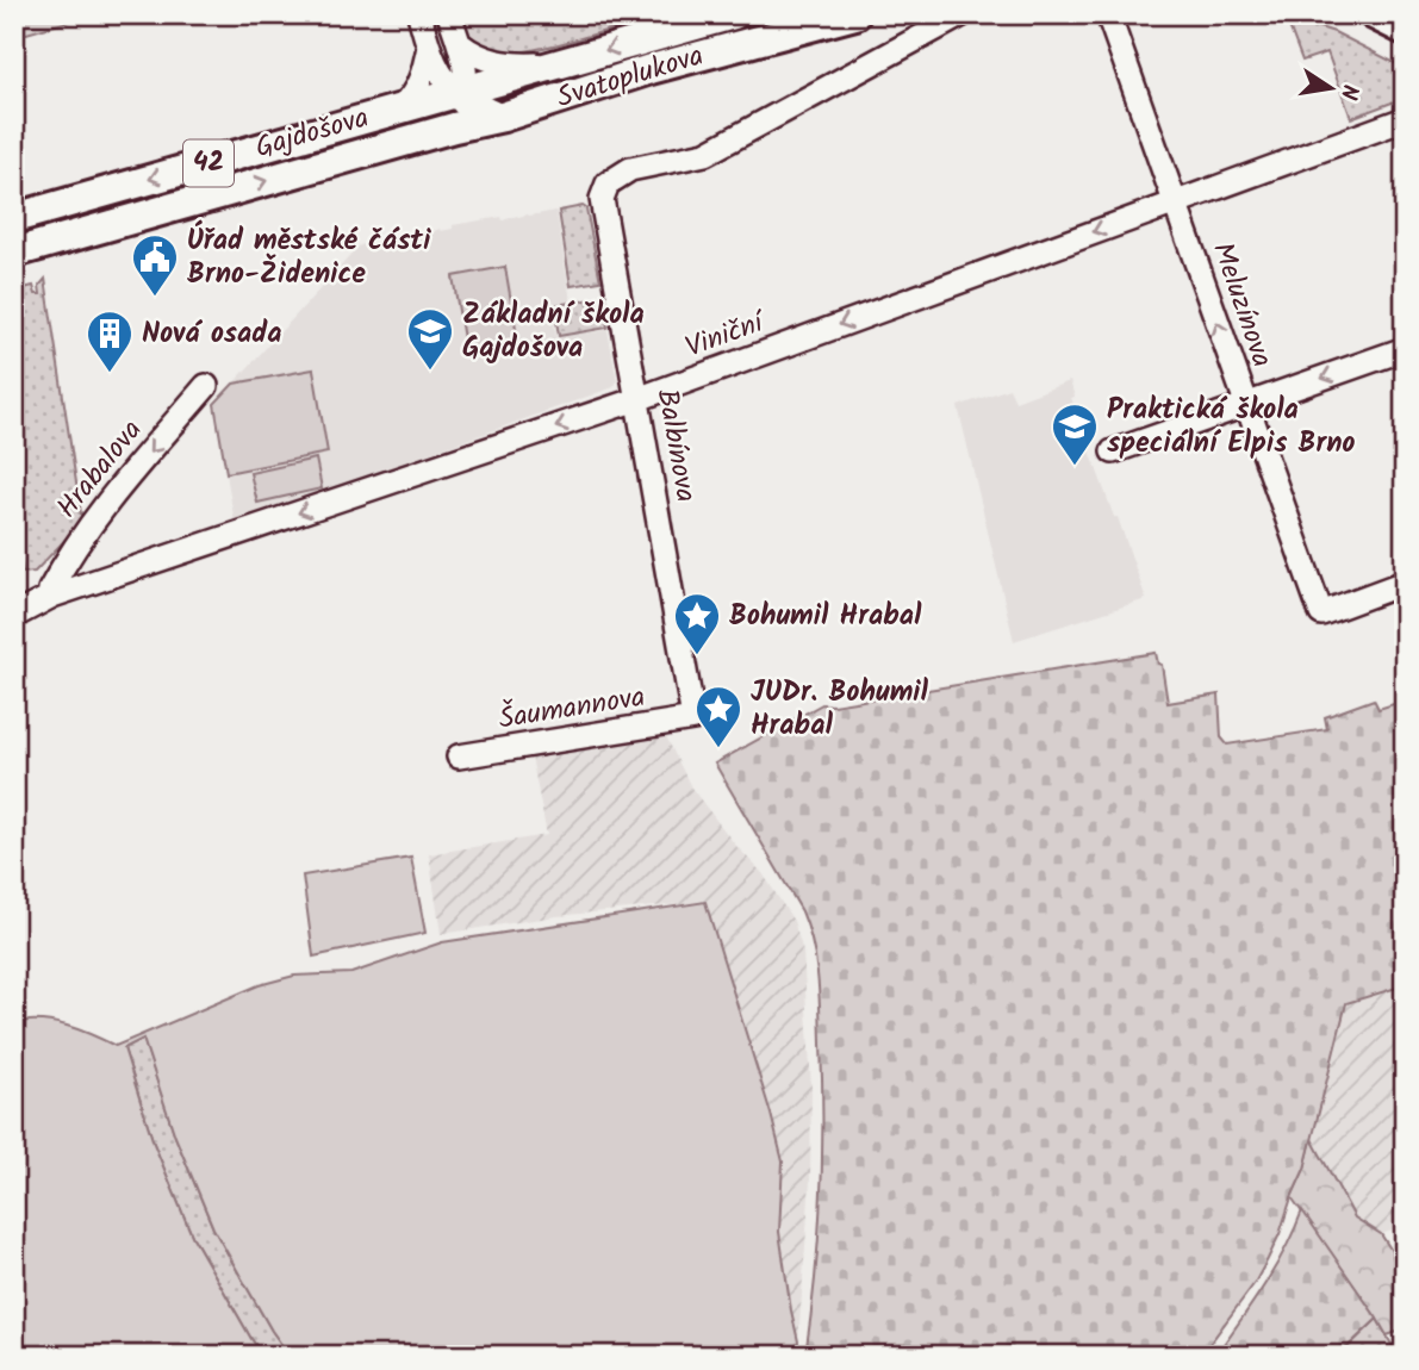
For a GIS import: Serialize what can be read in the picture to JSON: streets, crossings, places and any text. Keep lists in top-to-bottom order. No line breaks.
{"streets":{"main road":["Svatoplukova","Gajdošova","42"],"street":["Meluzínova","Viniční","Balbínova","Hrabalova","Šaumannova"]},"crossings":[["Svatoplukova","Gajdošova"],["Meluzínova","Viniční"],["Viniční","Balbínova"],["Viniční","Hrabalova"],["Balbínova","Šaumannova"]],"one_way":["Viniční","Hrabalova"],"places":{"public building":["Úřad městské části Brno-Židenice"],"school or university":["Základní škola Gajdošova","Praktická škola speciální Elpis Brno"],"building":["Nová osada"],"place":["Bohumil Hrabal","JUDr. Bohumil Hrabal"]},"north":"right"}
